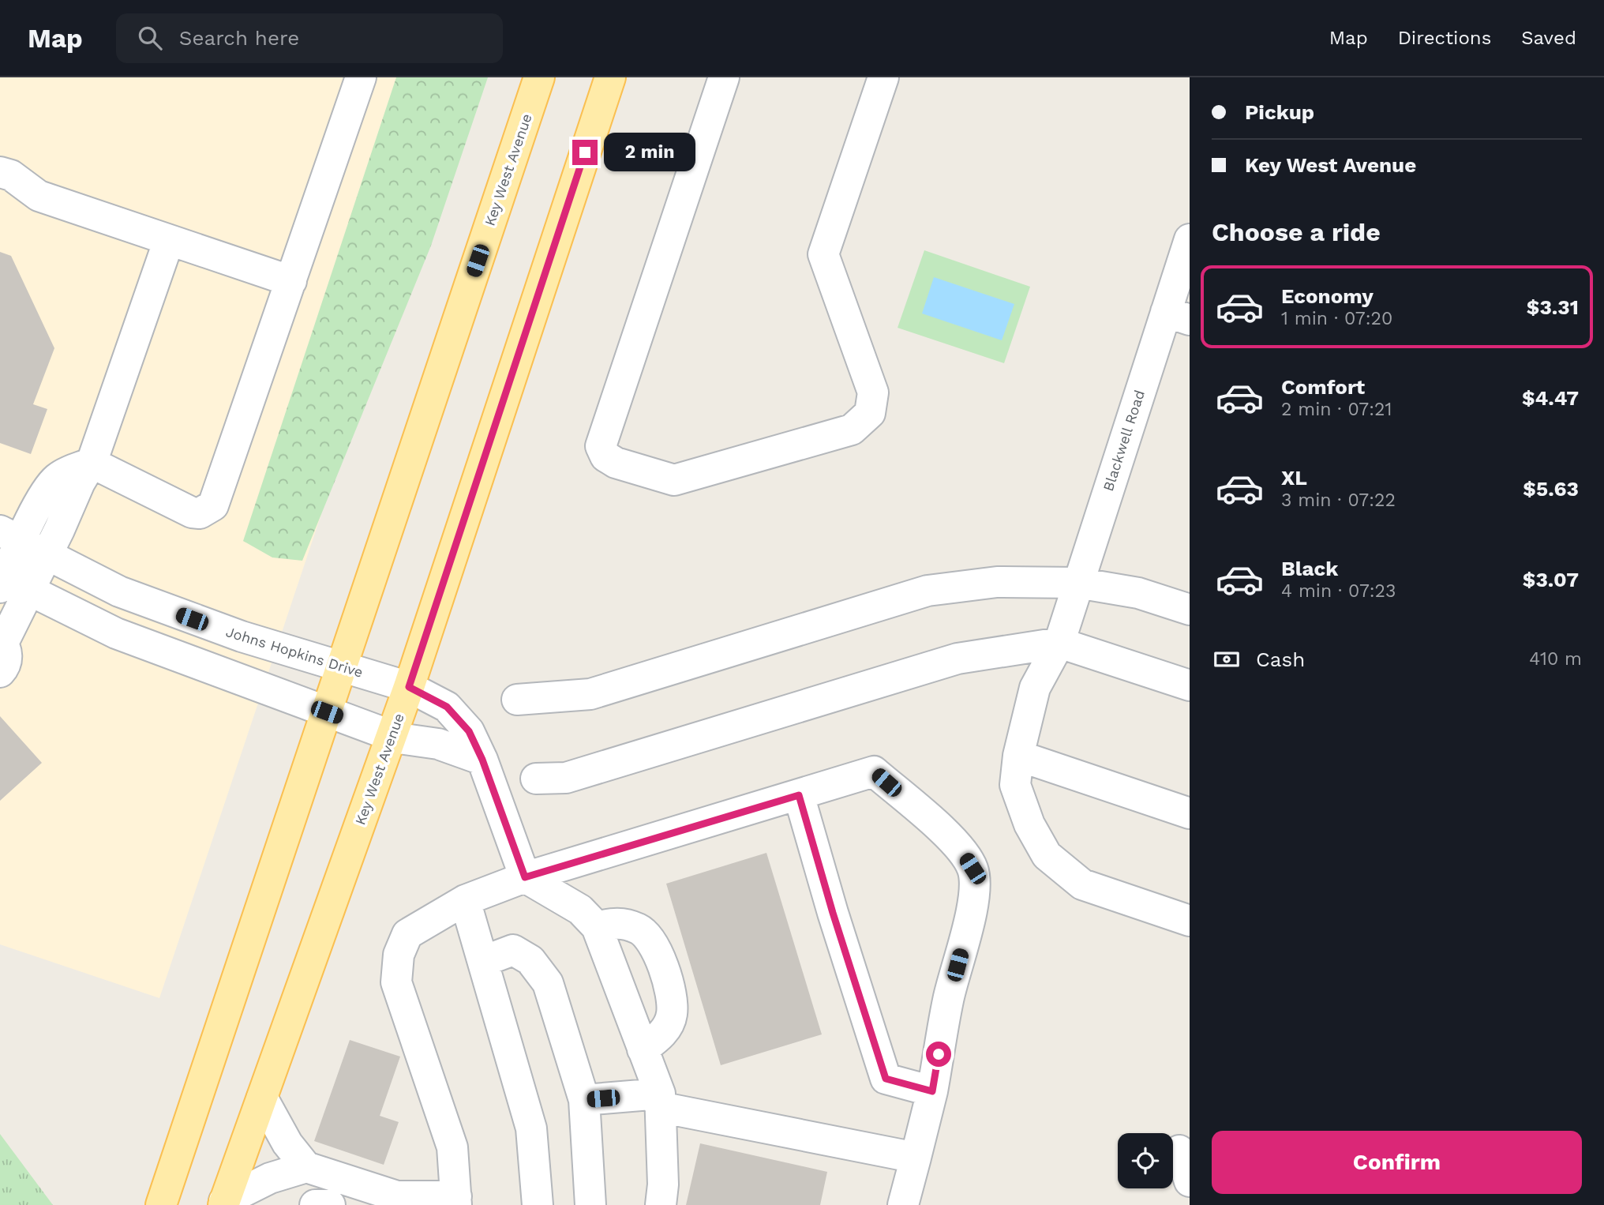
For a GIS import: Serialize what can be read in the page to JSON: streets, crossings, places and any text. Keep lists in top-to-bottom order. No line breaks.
{"streets":{"main road":["Key West Avenue"],"street":["Blackwell Road","Johns Hopkins Drive"]},"crossings":[["Key West Avenue","Johns Hopkins Drive"]],"page":{"header":"Map","search":"Search here","nav":["Map","Directions","Saved"],"banner":["Pickup","Key West Avenue"],"bubble":"2 min","heading":"Choose a ride","list":[{"name":"Economy","note":"1 min · 07:20","value":"$3.31"},{"name":"Comfort","note":"2 min · 07:21","value":"$4.47"},{"name":"XL","note":"3 min · 07:22","value":"$5.63"},{"name":"Black","note":"4 min · 07:23","value":"$3.07"}],"pay":["Cash","410 m"],"buttons":"Confirm"}}
